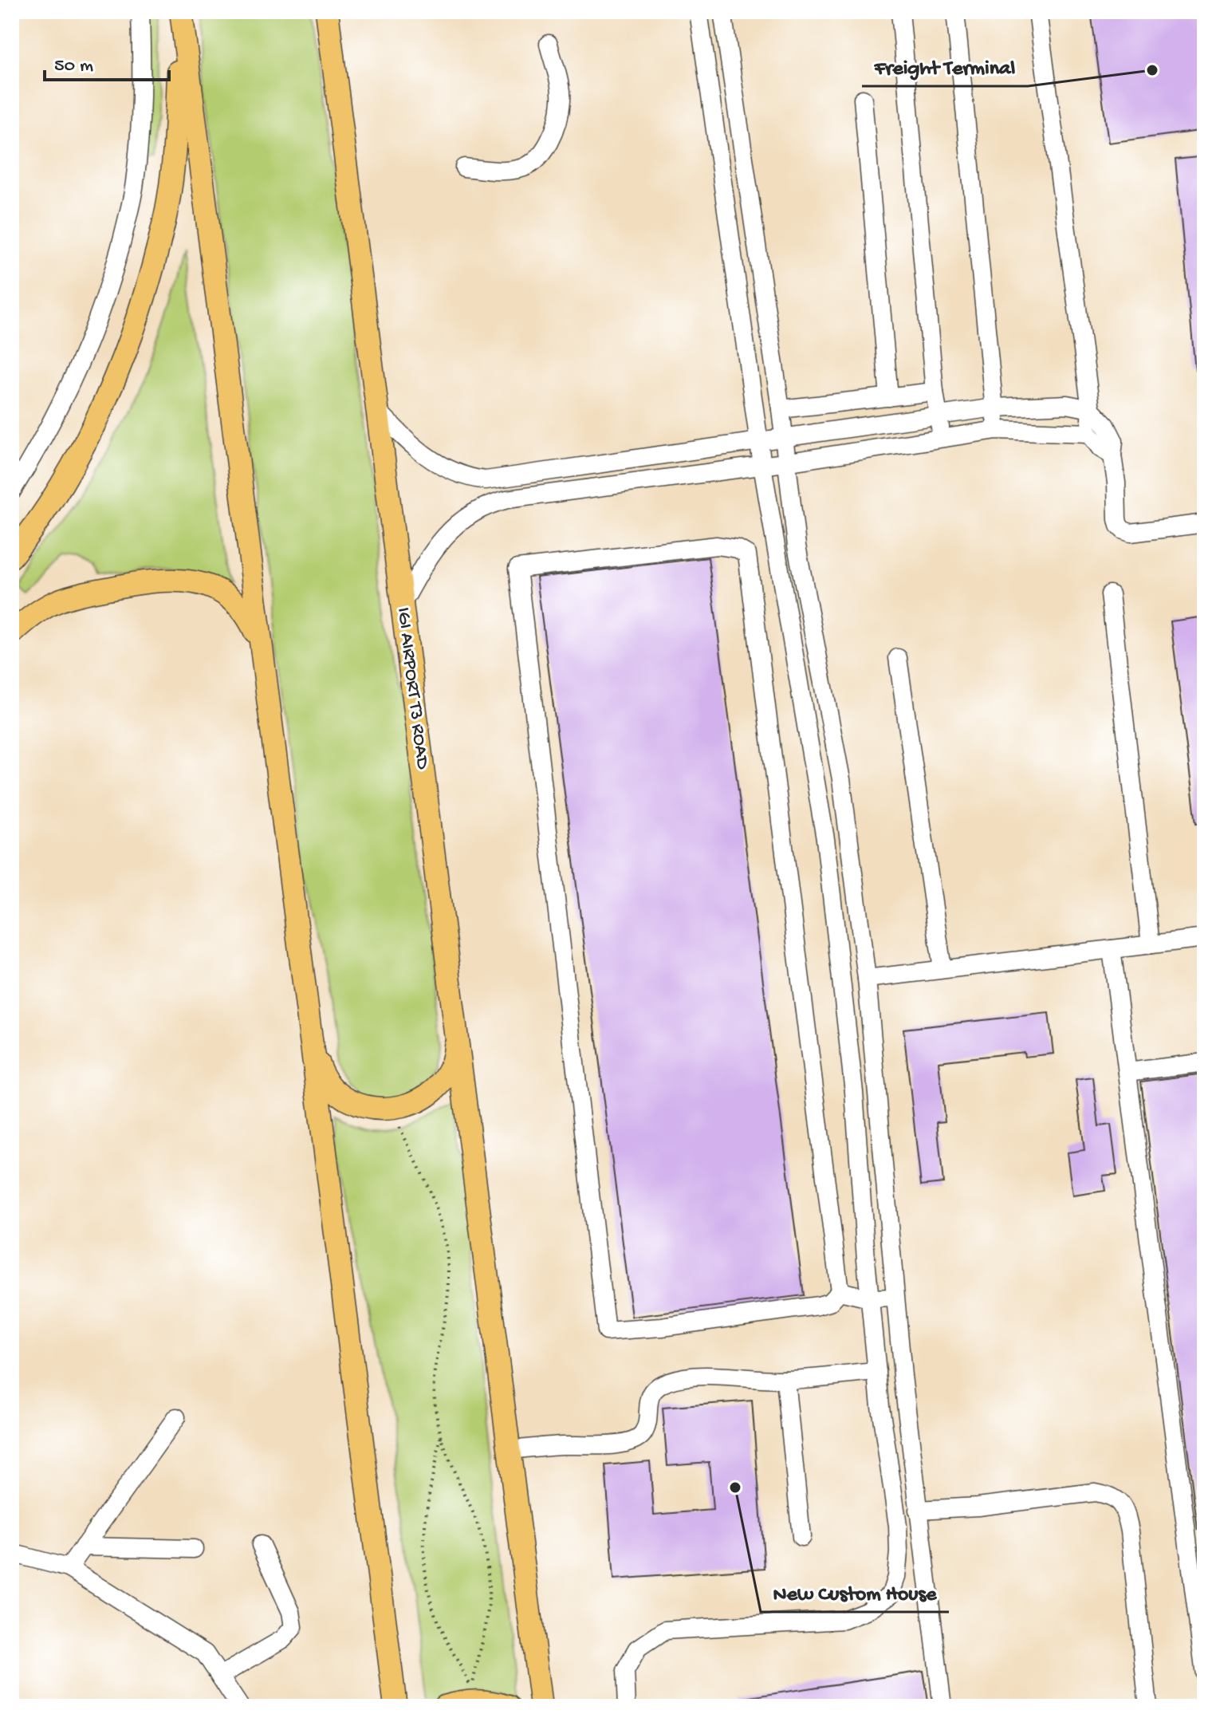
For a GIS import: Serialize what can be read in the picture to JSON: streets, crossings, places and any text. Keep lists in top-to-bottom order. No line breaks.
{"streets":{"main road":["IGI AIRPORT T3 ROAD"]},"places":["Freight Terminal","New Custom House"],"scale_bar":"50 m"}
